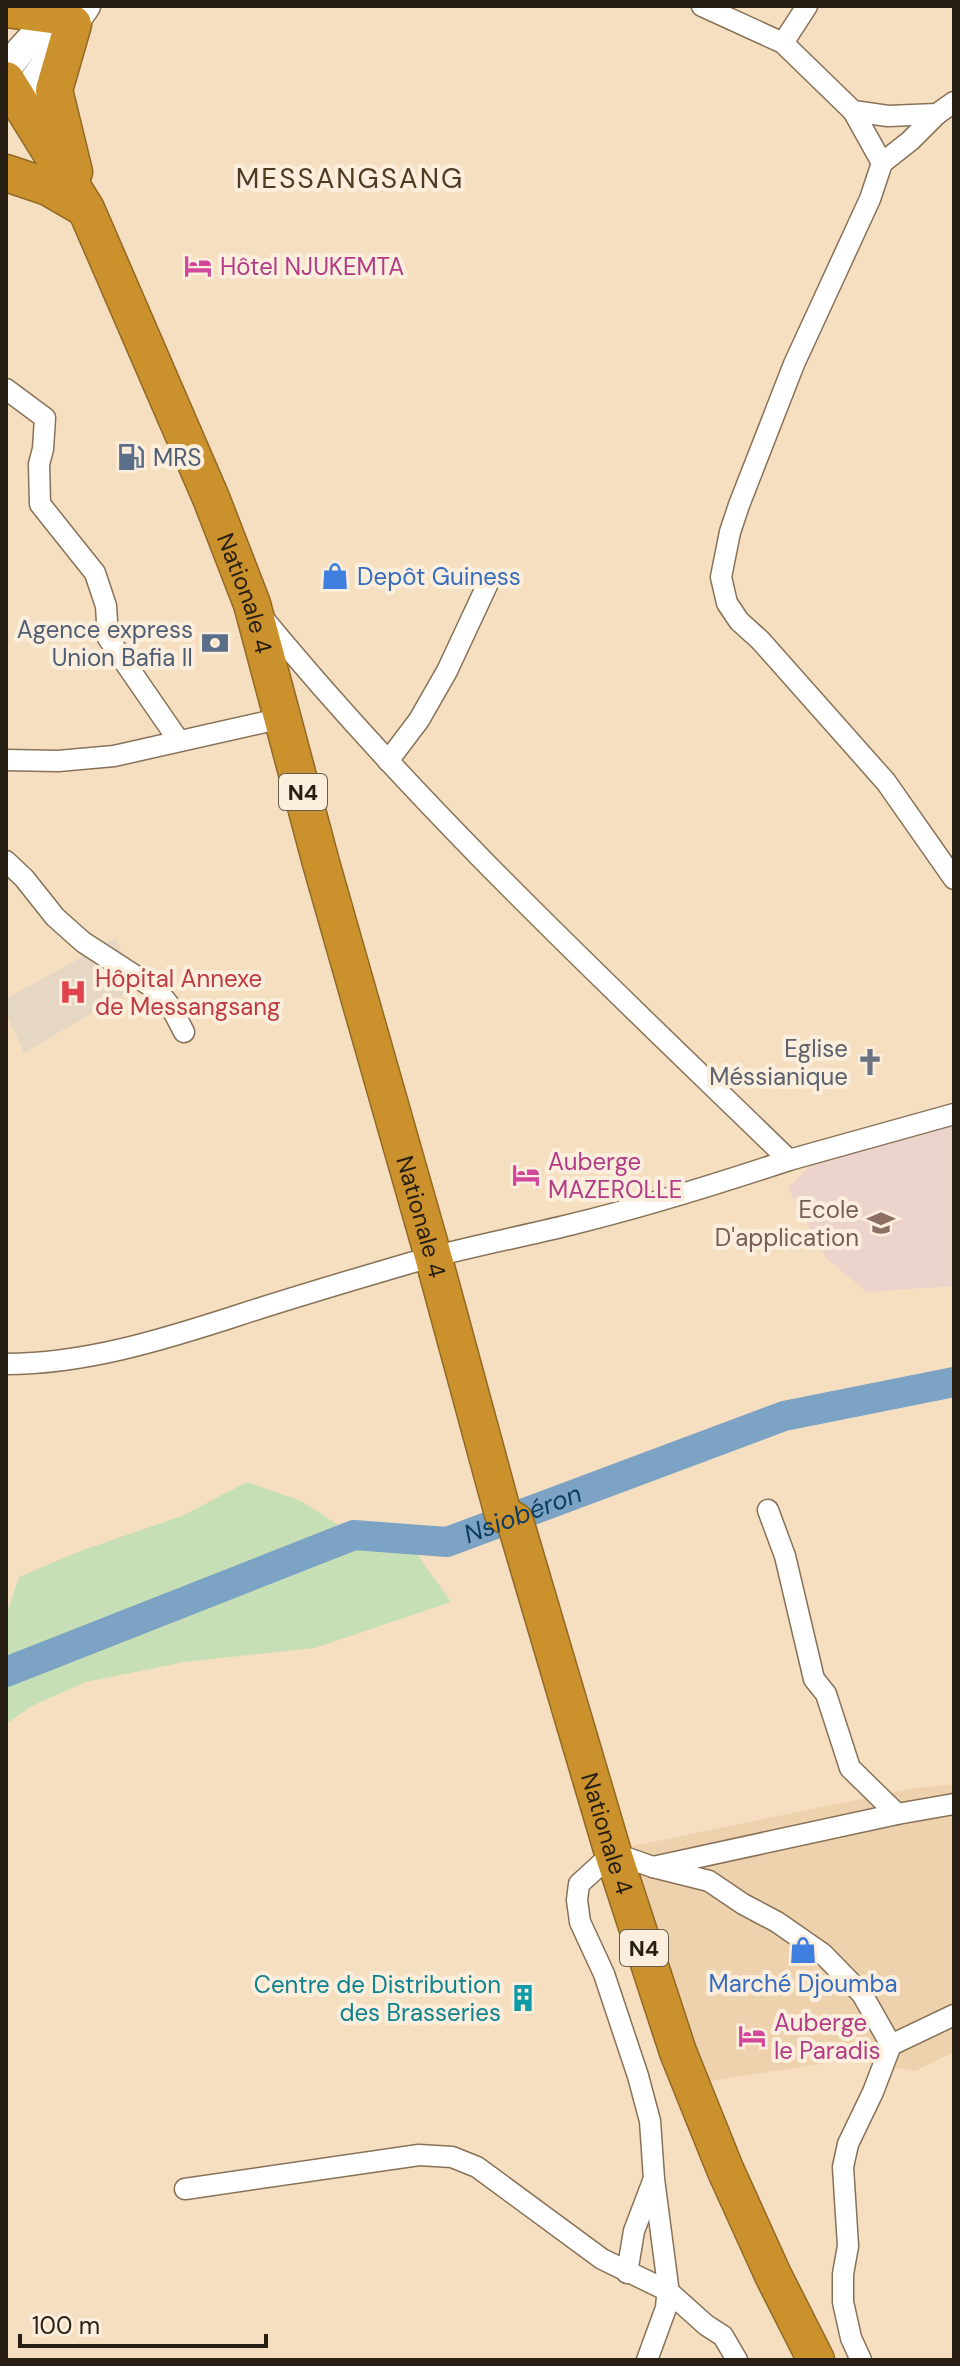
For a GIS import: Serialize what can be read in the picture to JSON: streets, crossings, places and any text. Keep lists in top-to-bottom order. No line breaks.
{"streets":{"highway":["Nationale 4","N4"]},"districts":["MESSANGSANG"],"water":["Nsiobéron"],"places":{"hotel":["Hôtel NJUKEMTA","Auberge MAZEROLLE","Auberge le Paradis"],"fuel station":["MRS"],"shop":["Depôt Guiness","Marché Djoumba"],"bank":["Agence express Union Bafia II"],"hospital":["Hôpital Annexe de Messangsang"],"church":["Eglise Méssianique"],"school or university":["Ecole D'application"],"building":["Centre de Distribution des Brasseries"]},"scale_bar":"100 m"}
